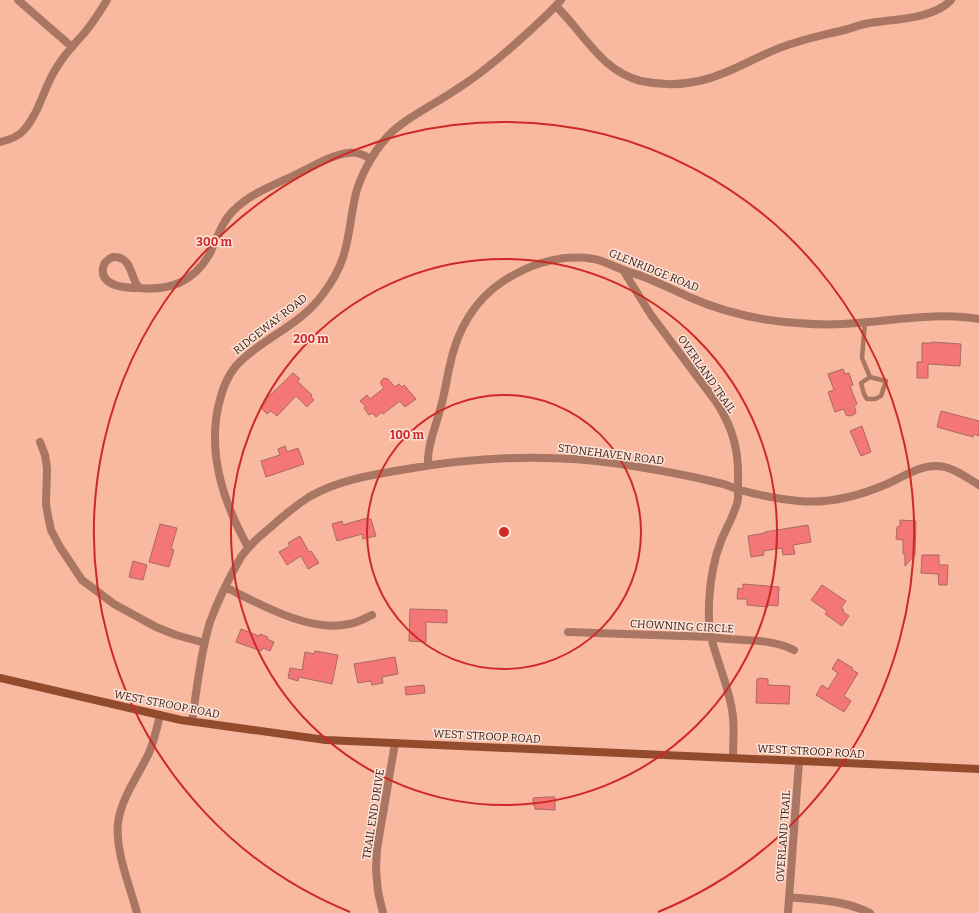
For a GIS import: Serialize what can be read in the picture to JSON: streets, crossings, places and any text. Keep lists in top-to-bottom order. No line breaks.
{"streets":{"main road":["WEST STROOP ROAD"],"street":["GLENRIDGE ROAD","RIDGEWAY ROAD","OVERLAND TRAIL","STONEHAVEN ROAD","CHOWNING CIRCLE","TRAIL END DRIVE"]},"crossings":[["GLENRIDGE ROAD","OVERLAND TRAIL"],["GLENRIDGE ROAD","STONEHAVEN ROAD"],["RIDGEWAY ROAD","STONEHAVEN ROAD"],["OVERLAND TRAIL","STONEHAVEN ROAD"],["OVERLAND TRAIL","CHOWNING CIRCLE"],["OVERLAND TRAIL","WEST STROOP ROAD"],["WEST STROOP ROAD","TRAIL END DRIVE"]],"rings":["300 m","200 m","100 m"]}
